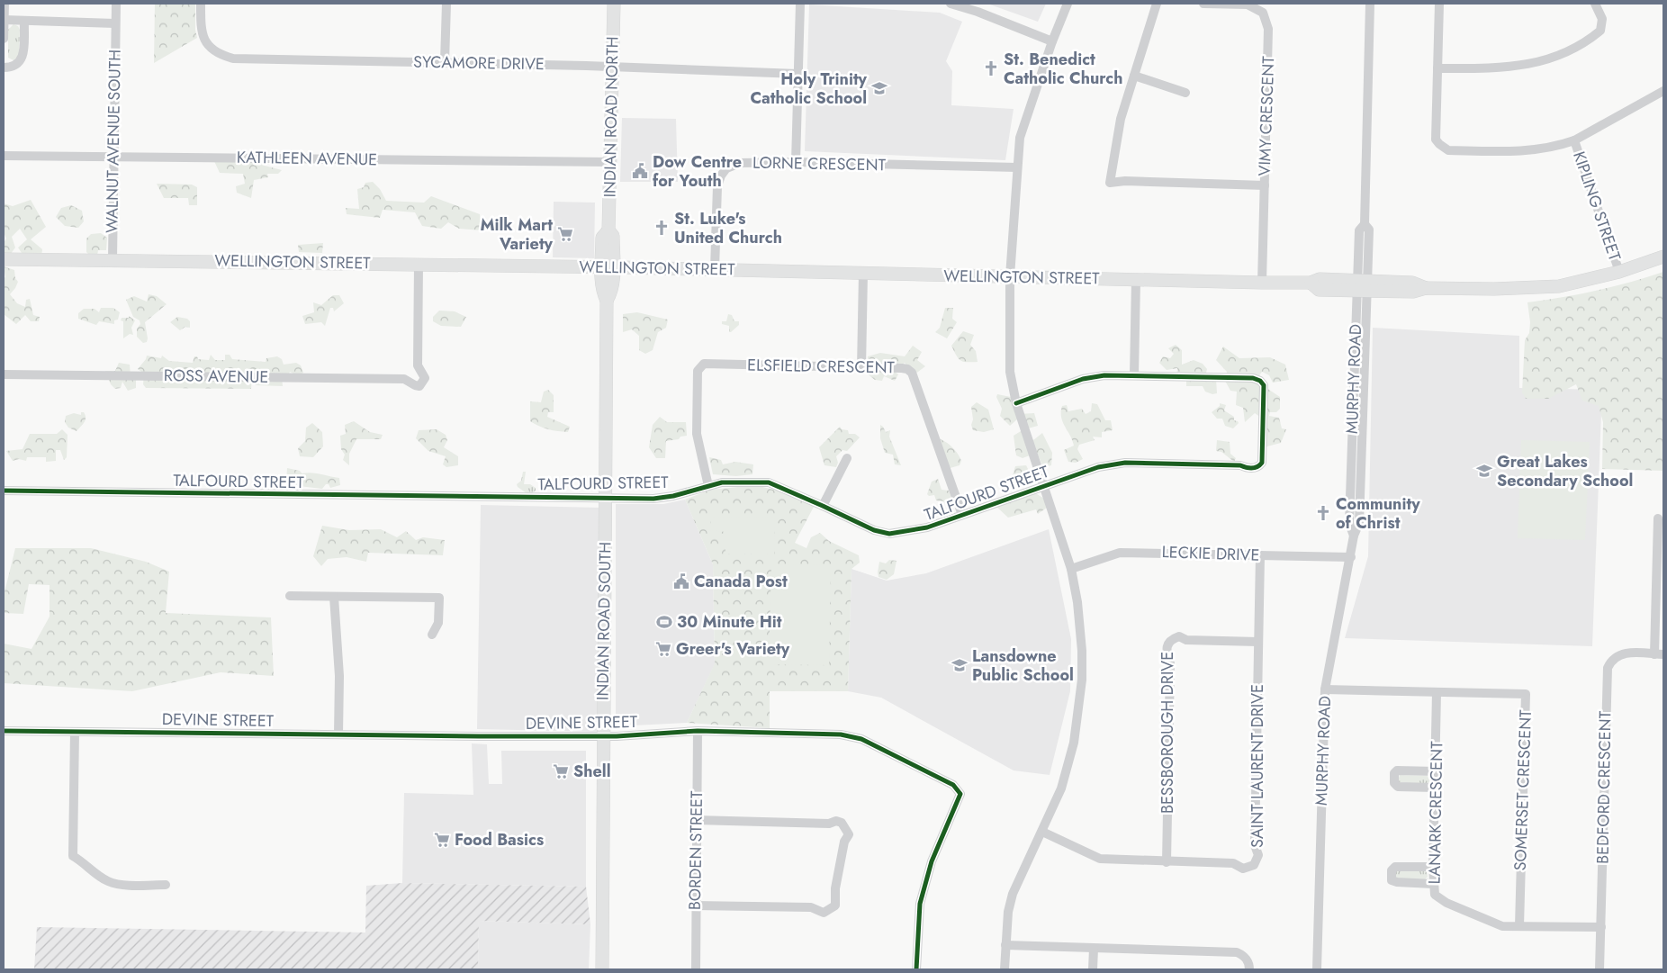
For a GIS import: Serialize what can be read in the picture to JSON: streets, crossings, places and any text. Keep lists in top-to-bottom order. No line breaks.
{"streets":{"main road":["INDIAN ROAD NORTH","WELLINGTON STREET","INDIAN ROAD SOUTH"],"street":["SYCAMORE DRIVE","VIMY CRESCENT","WALNUT AVENUE SOUTH","KATHLEEN AVENUE","LORNE CRESCENT","KIPLING STREET","ELSFIELD CRESCENT","ROSS AVENUE","MURPHY ROAD","TALFOURD STREET","LECKIE DRIVE","DEVINE STREET","BESSBOROUGH DRIVE","SAINT LAURENT DRIVE","BEDFORD CRESCENT","SOMERSET CRESCENT","LANARK CRESCENT","BORDEN STREET"]},"crossings":[["SYCAMORE DRIVE","INDIAN ROAD NORTH"],["VIMY CRESCENT","WELLINGTON STREET"],["INDIAN ROAD NORTH","KATHLEEN AVENUE"],["INDIAN ROAD NORTH","WELLINGTON STREET"],["INDIAN ROAD NORTH","INDIAN ROAD SOUTH"],["WALNUT AVENUE SOUTH","KATHLEEN AVENUE"],["WALNUT AVENUE SOUTH","WELLINGTON STREET"],["LORNE CRESCENT","WELLINGTON STREET"],["KIPLING STREET","WELLINGTON STREET"],["WELLINGTON STREET","ROSS AVENUE"],["WELLINGTON STREET","MURPHY ROAD"],["WELLINGTON STREET","INDIAN ROAD SOUTH"],["ELSFIELD CRESCENT","TALFOURD STREET"],["MURPHY ROAD","LECKIE DRIVE"],["MURPHY ROAD","SOMERSET CRESCENT"],["TALFOURD STREET","INDIAN ROAD SOUTH"],["LECKIE DRIVE","SAINT LAURENT DRIVE"],["INDIAN ROAD SOUTH","DEVINE STREET"],["DEVINE STREET","BORDEN STREET"],["BESSBOROUGH DRIVE","SAINT LAURENT DRIVE"],["BEDFORD CRESCENT","LANARK CRESCENT"],["SOMERSET CRESCENT","LANARK CRESCENT"]],"places":{"church":["St. Benedict Catholic Church","St. Luke's United Church","Community of Christ"],"school or university":["Holy Trinity Catholic School","Great Lakes Secondary School","Lansdowne Public School"],"public building":["Dow Centre for Youth","Canada Post"],"supermarket":["Milk Mart Variety","Greer's Variety","Shell","Food Basics"],"sports":["30 Minute Hit"]}}
